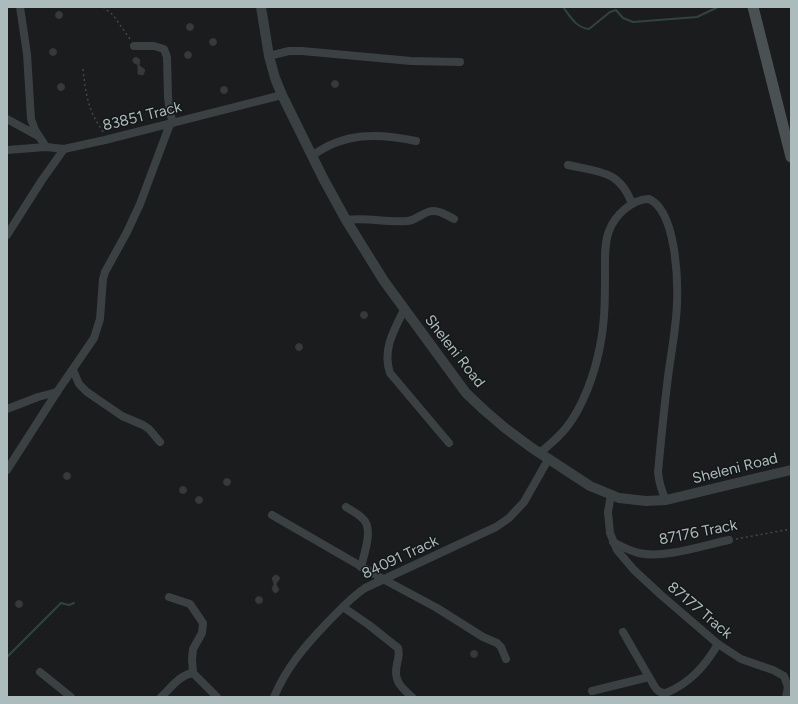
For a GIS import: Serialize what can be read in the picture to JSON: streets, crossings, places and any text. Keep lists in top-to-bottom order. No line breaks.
{"streets":{"street":["83851 Track","Sheleni Road","87176 Track","84091 Track","87177 Track"]},"crossings":[["83851 Track","Sheleni Road"],["Sheleni Road","84091 Track"],["Sheleni Road","87177 Track"],["87176 Track","87177 Track"]]}
